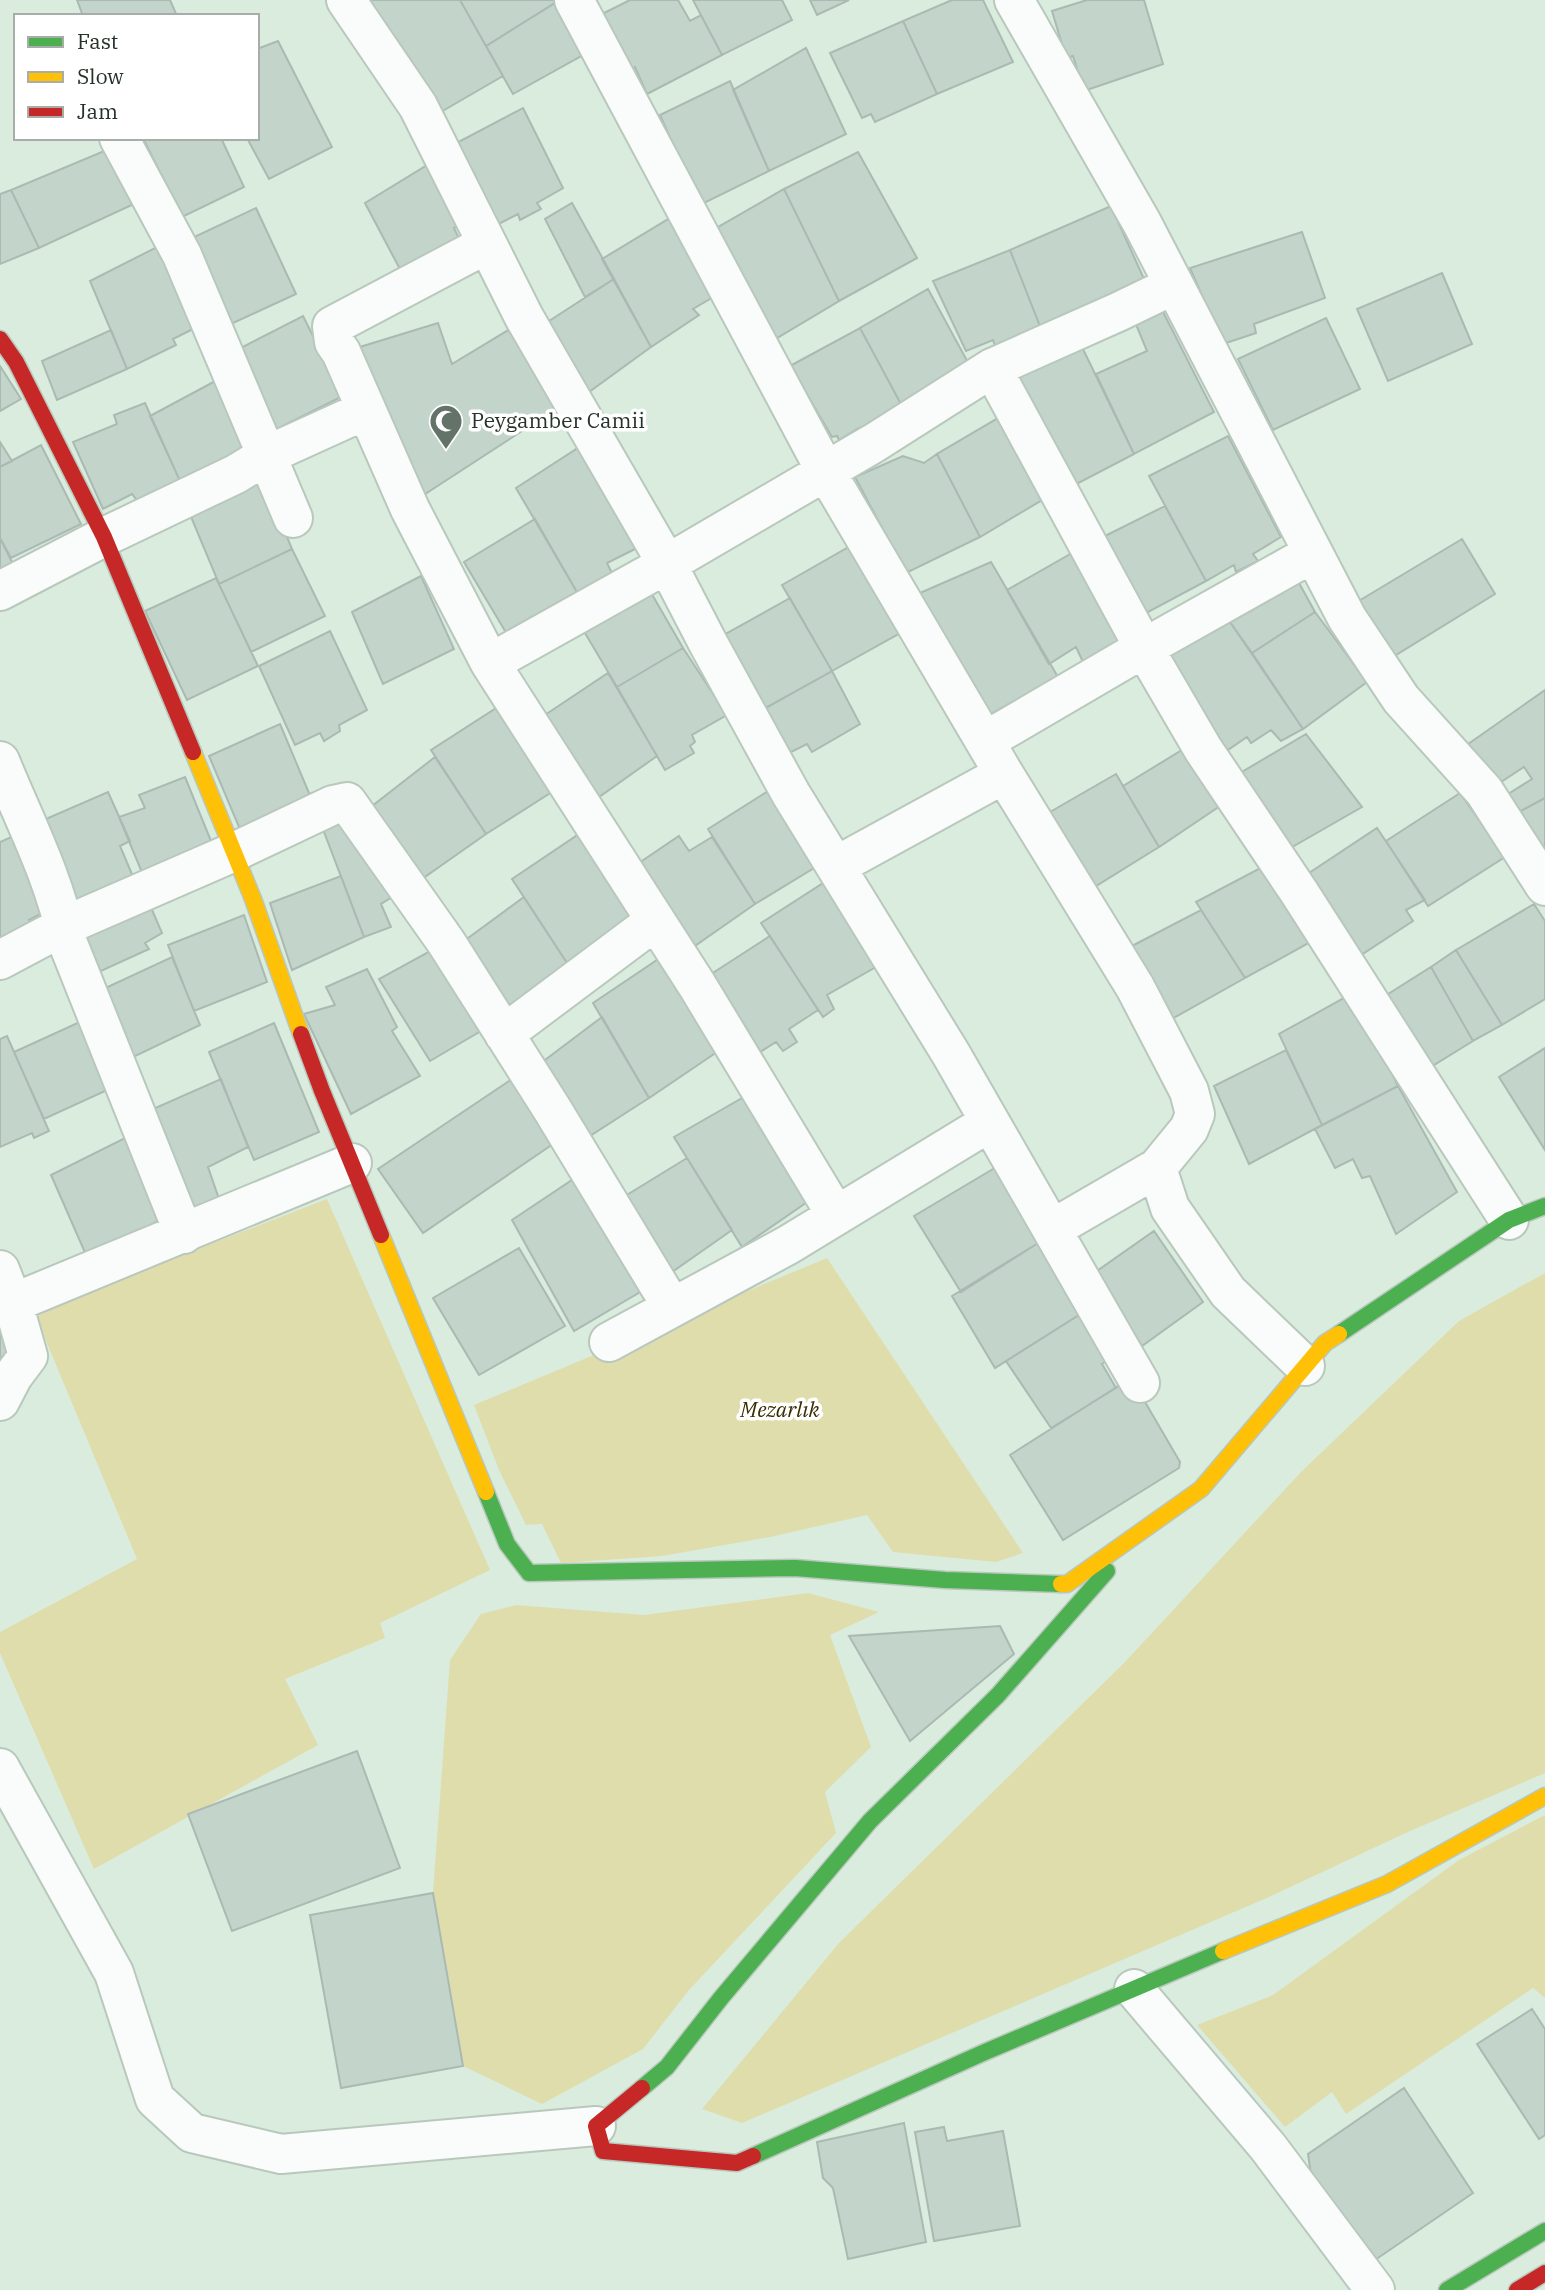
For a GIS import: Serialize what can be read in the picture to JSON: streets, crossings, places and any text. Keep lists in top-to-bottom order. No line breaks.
{"parks":["Mezarlık"],"places":{"mosque":["Peygamber Camii"]},"legend":["Fast","Slow","Jam"]}
